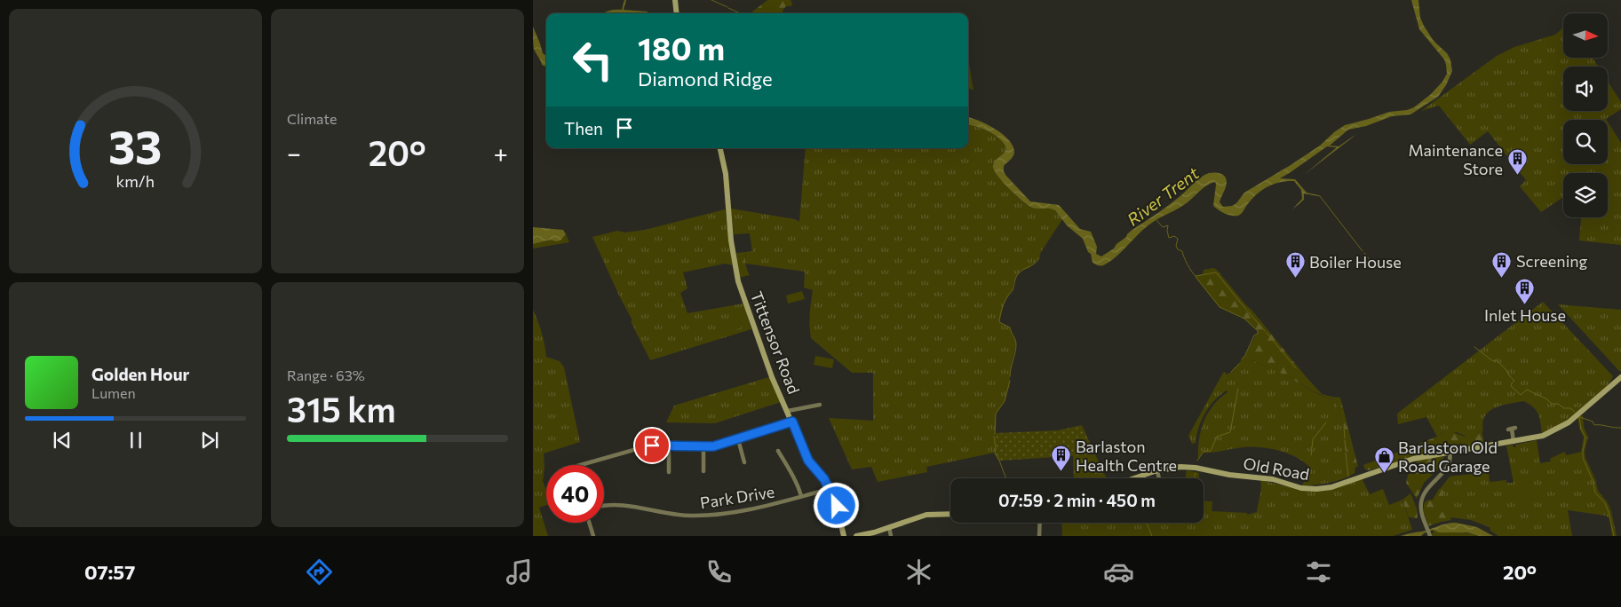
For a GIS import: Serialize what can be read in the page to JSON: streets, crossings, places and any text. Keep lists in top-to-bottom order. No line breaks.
{"streets":{"street":["Tittensor Road","Old Road","Park Drive"]},"crossings":[["Tittensor Road","Park Drive"]],"water":["River Trent"],"places":{"building":["Maintenance Store","Screening","Boiler House","Inlet House","Barlaston Health Centre"],"shop":["Barlaston Old Road Garage"]},"north":"right","page":{"tile":["Climate",["Range · 63%","315 km"]],"turn":["180 m","Diamond Ridge"],"then":"Then","heat":["−","20°","+"],"song":["Golden Hour","Lumen"],"limit":"40","trip":"07:59 · 2 min · 450 m","tabs":["07:57","20°"],"gauge":["33","km/h"]}}
